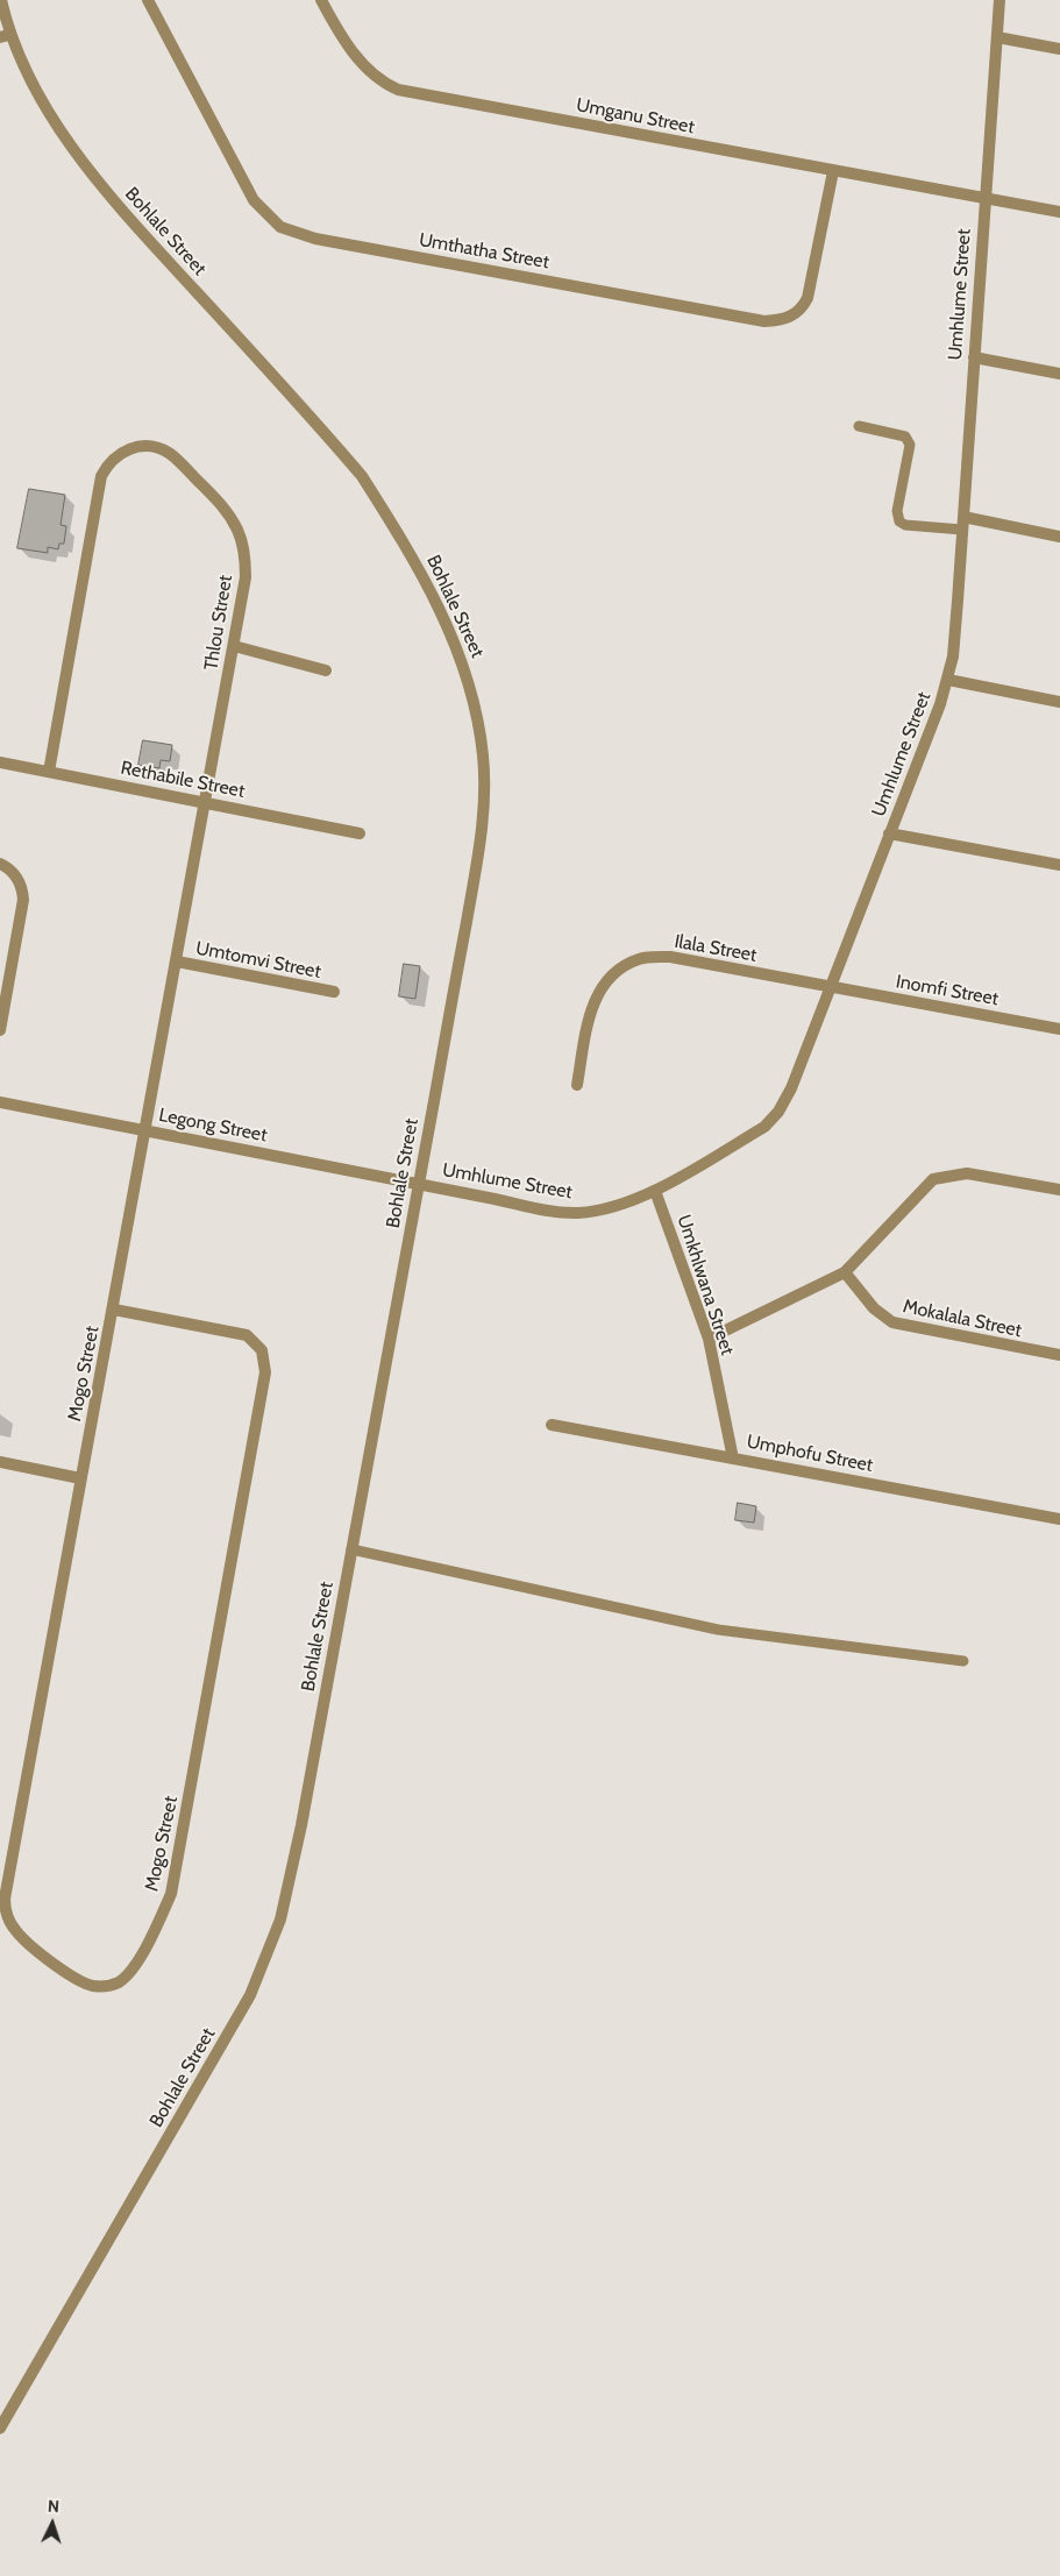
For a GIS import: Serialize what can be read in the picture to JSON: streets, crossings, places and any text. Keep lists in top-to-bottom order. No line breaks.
{"streets":{"street":["Umganu Street","Bohlale Street","Umthatha Street","Umhlume Street","Thlou Street","Rethabile Street","Ilala Street","Umtomvi Street","Inomfi Street","Legong Street","Umkhlwana Street","Mokalala Street","Mogo Street","Umphofu Street"]},"crossings":[["Umganu Street","Umthatha Street"],["Umganu Street","Umhlume Street"],["Bohlale Street","Umhlume Street"],["Bohlale Street","Legong Street"],["Umhlume Street","Ilala Street"],["Umhlume Street","Inomfi Street"],["Umhlume Street","Legong Street"],["Umhlume Street","Umkhlwana Street"],["Thlou Street","Rethabile Street"],["Thlou Street","Umtomvi Street"],["Thlou Street","Legong Street"],["Thlou Street","Mogo Street"],["Ilala Street","Inomfi Street"],["Legong Street","Mogo Street"],["Umkhlwana Street","Umphofu Street"]],"north":"top"}
